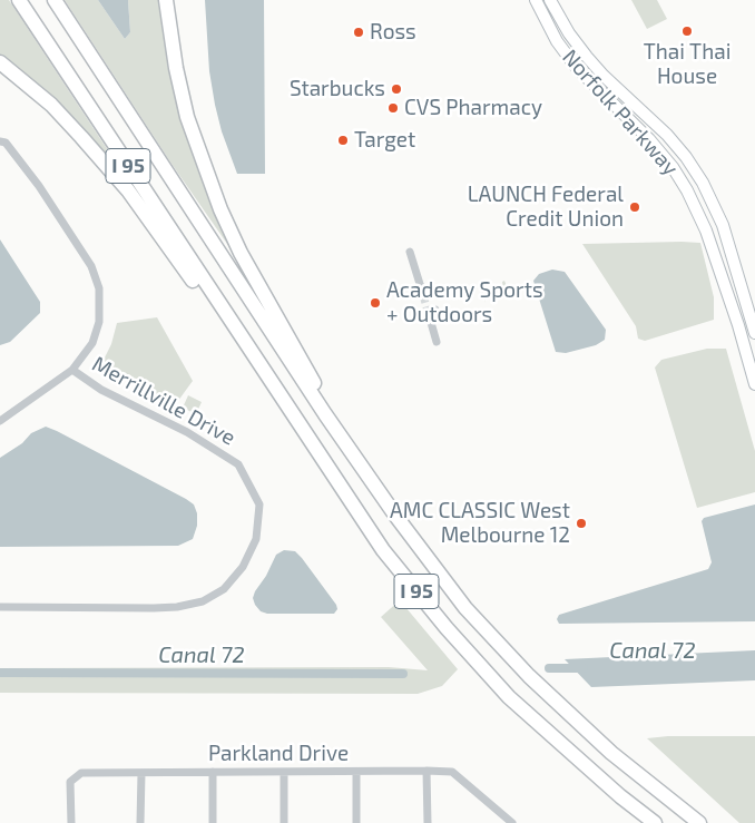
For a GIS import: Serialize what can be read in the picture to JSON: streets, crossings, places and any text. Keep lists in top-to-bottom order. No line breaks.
{"streets":{"highway":["I 95"],"street":["Norfolk Parkway","Merrillville Drive","Parkland Drive"]},"water":["Canal 72"],"places":["Thai Thai House","Ross","Starbucks","CVS Pharmacy","Target","LAUNCH Federal Credit Union","Academy Sports + Outdoors","AMC CLASSIC West Melbourne 12"]}
